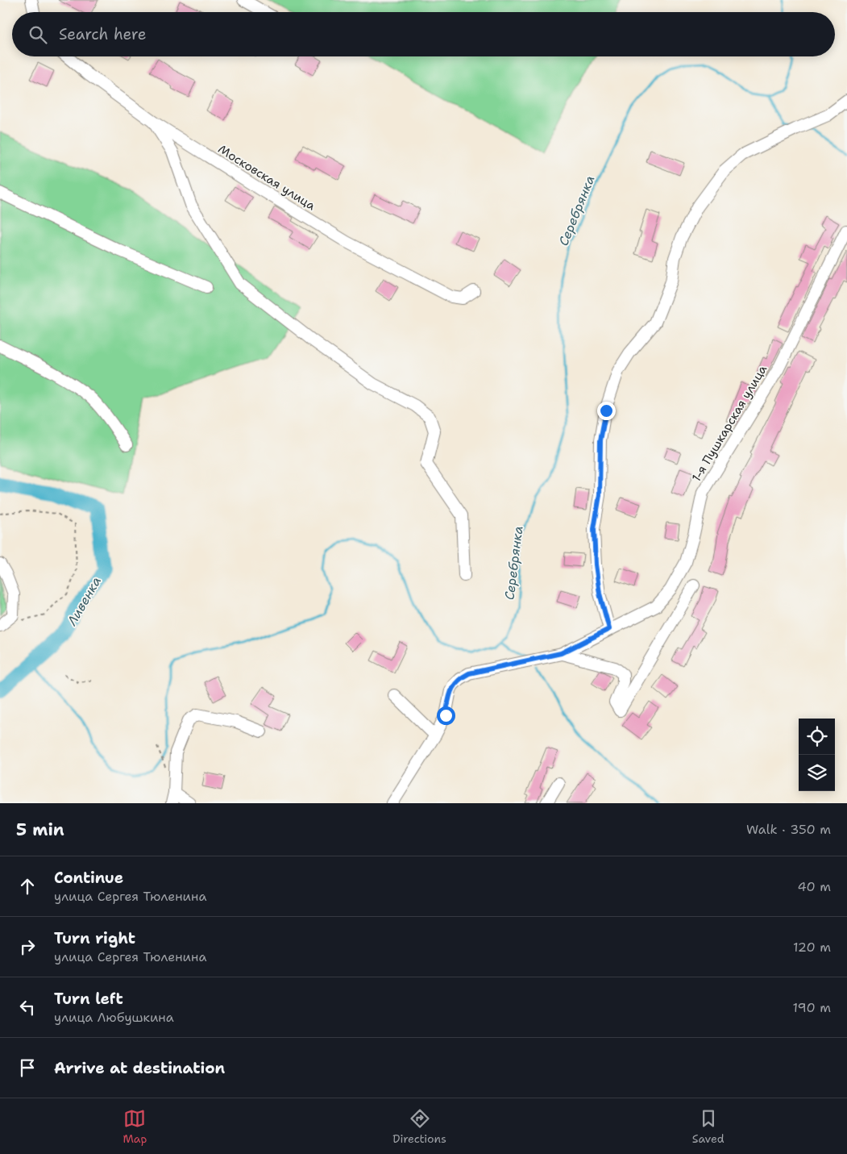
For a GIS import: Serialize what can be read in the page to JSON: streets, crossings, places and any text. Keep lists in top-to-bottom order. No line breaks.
{"streets":{"street":["Московская улица","1-я Пушкарская улица"]},"water":["Серебрянка","Ливенка"],"page":{"search":"Search here","heading":["5 min","Walk · 350 m"],"list":[["Continue","улица Сергея Тюленина","40 m"],["Turn right","улица Сергея Тюленина","120 m"],["Turn left","улица Любушкина","190 m"],"Arrive at destination"],"nav":["Map","Directions","Saved"]}}
